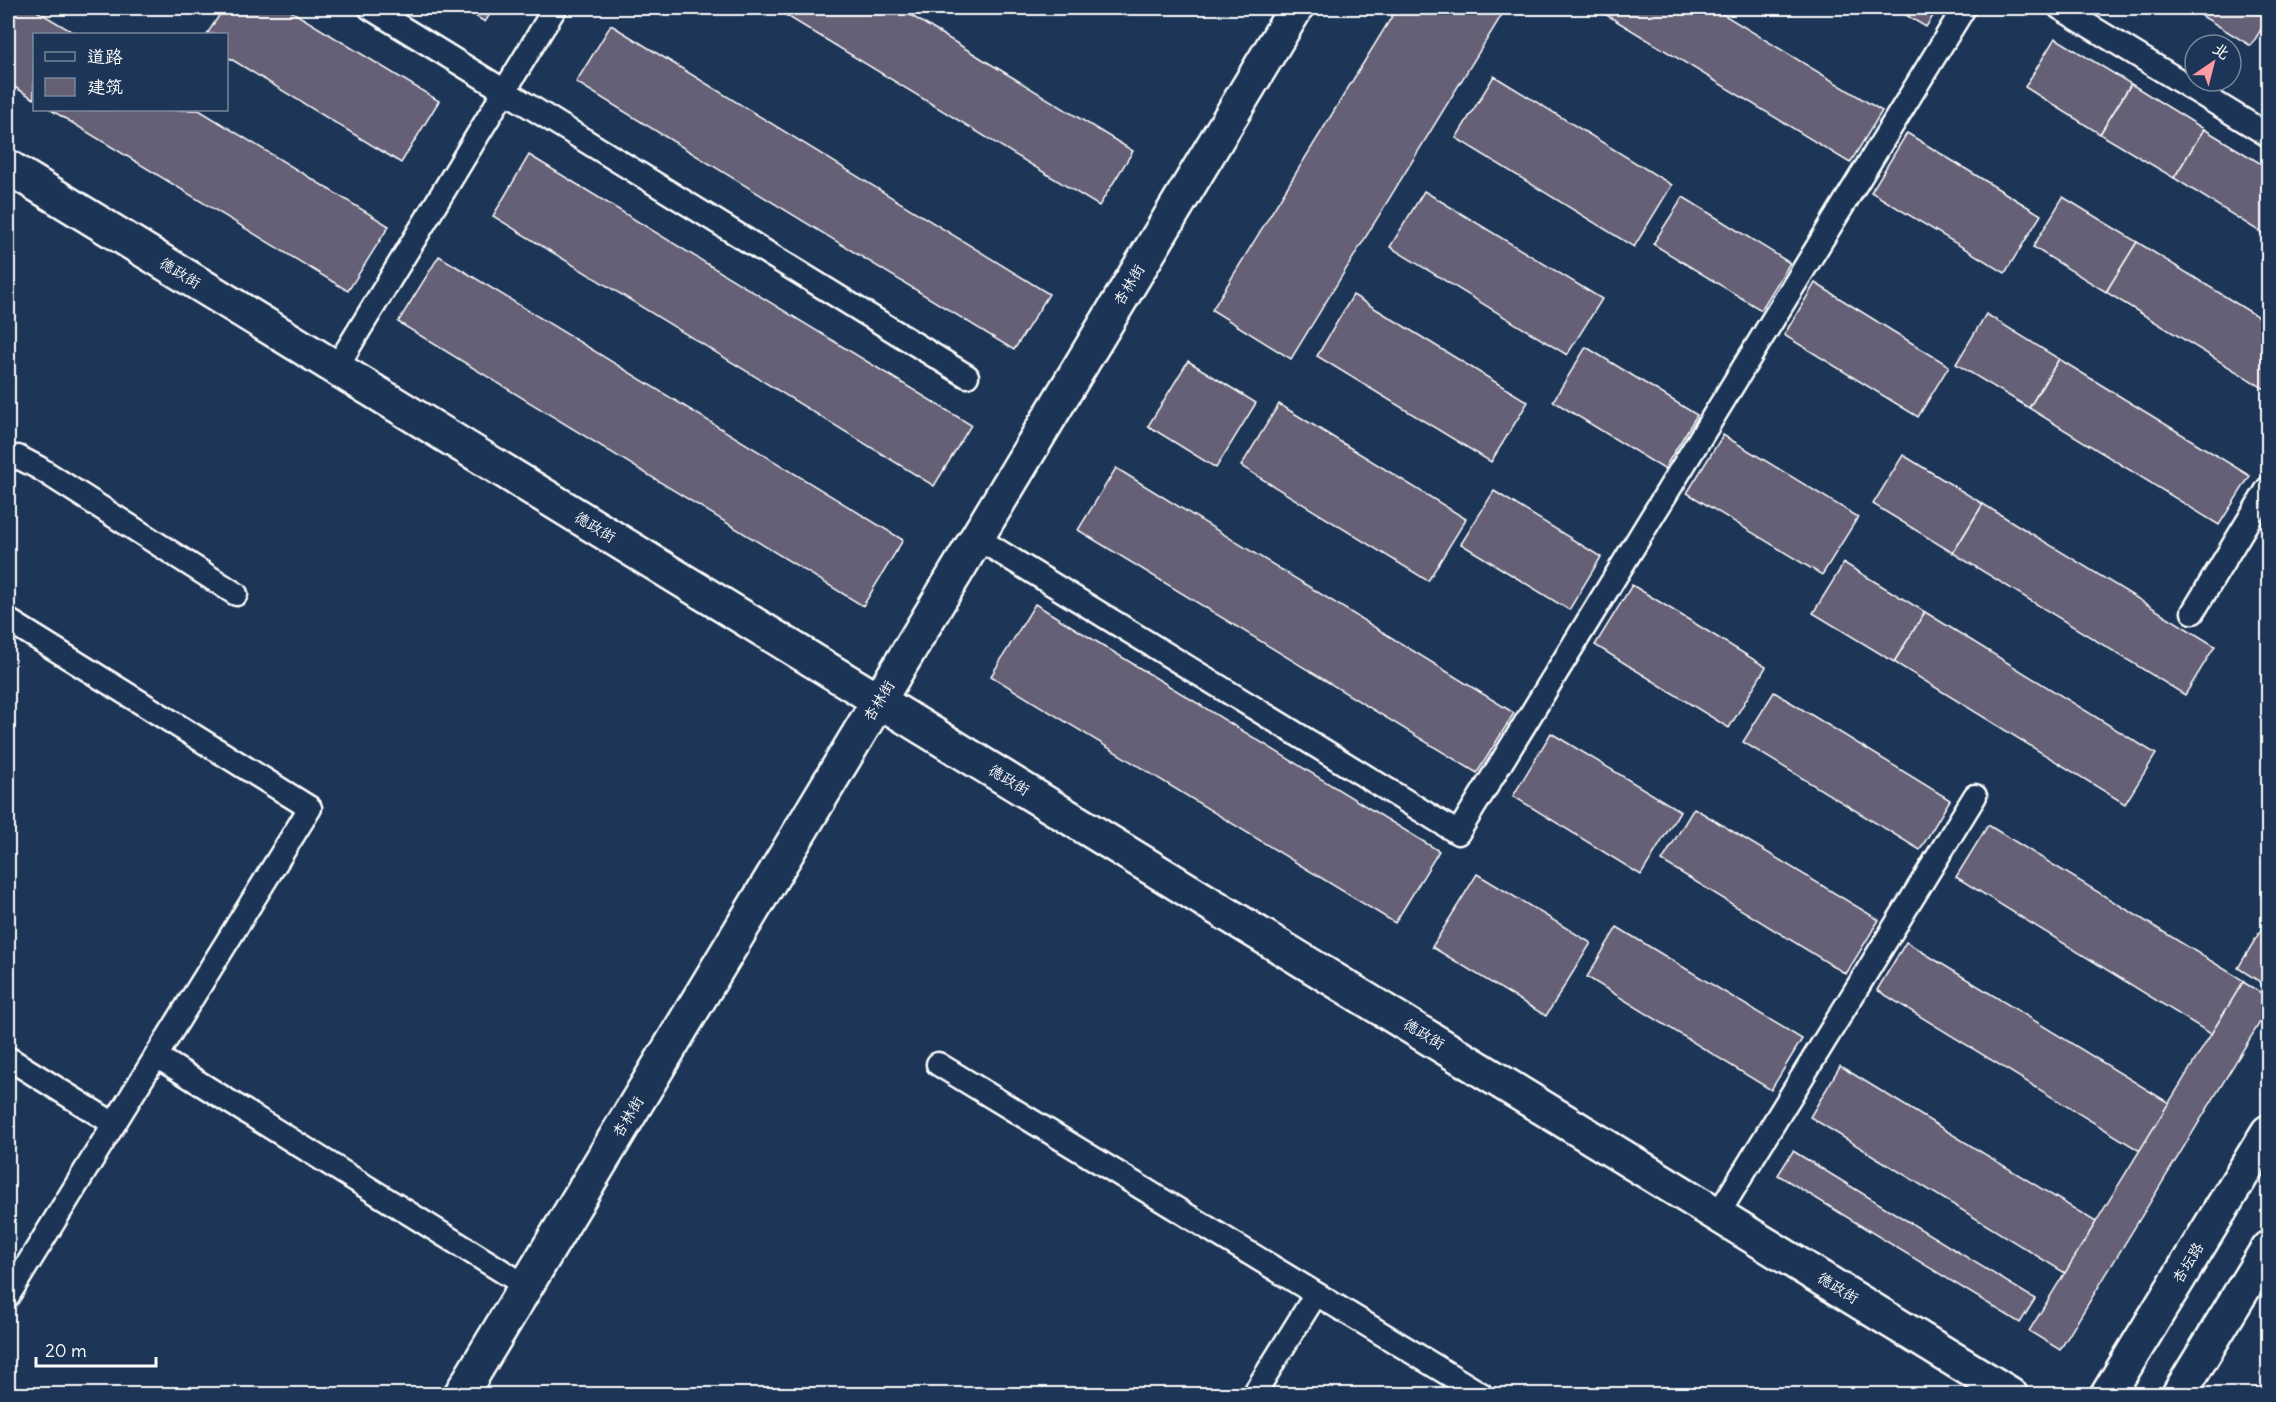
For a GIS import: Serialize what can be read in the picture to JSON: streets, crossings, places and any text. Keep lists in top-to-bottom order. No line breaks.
{"streets":{"street":["德政街","杏林街","杏坛路"]},"crossings":[["德政街","杏林街"]],"legend":["道路","建筑"],"scale_bar":"20 m","north":"top right"}
